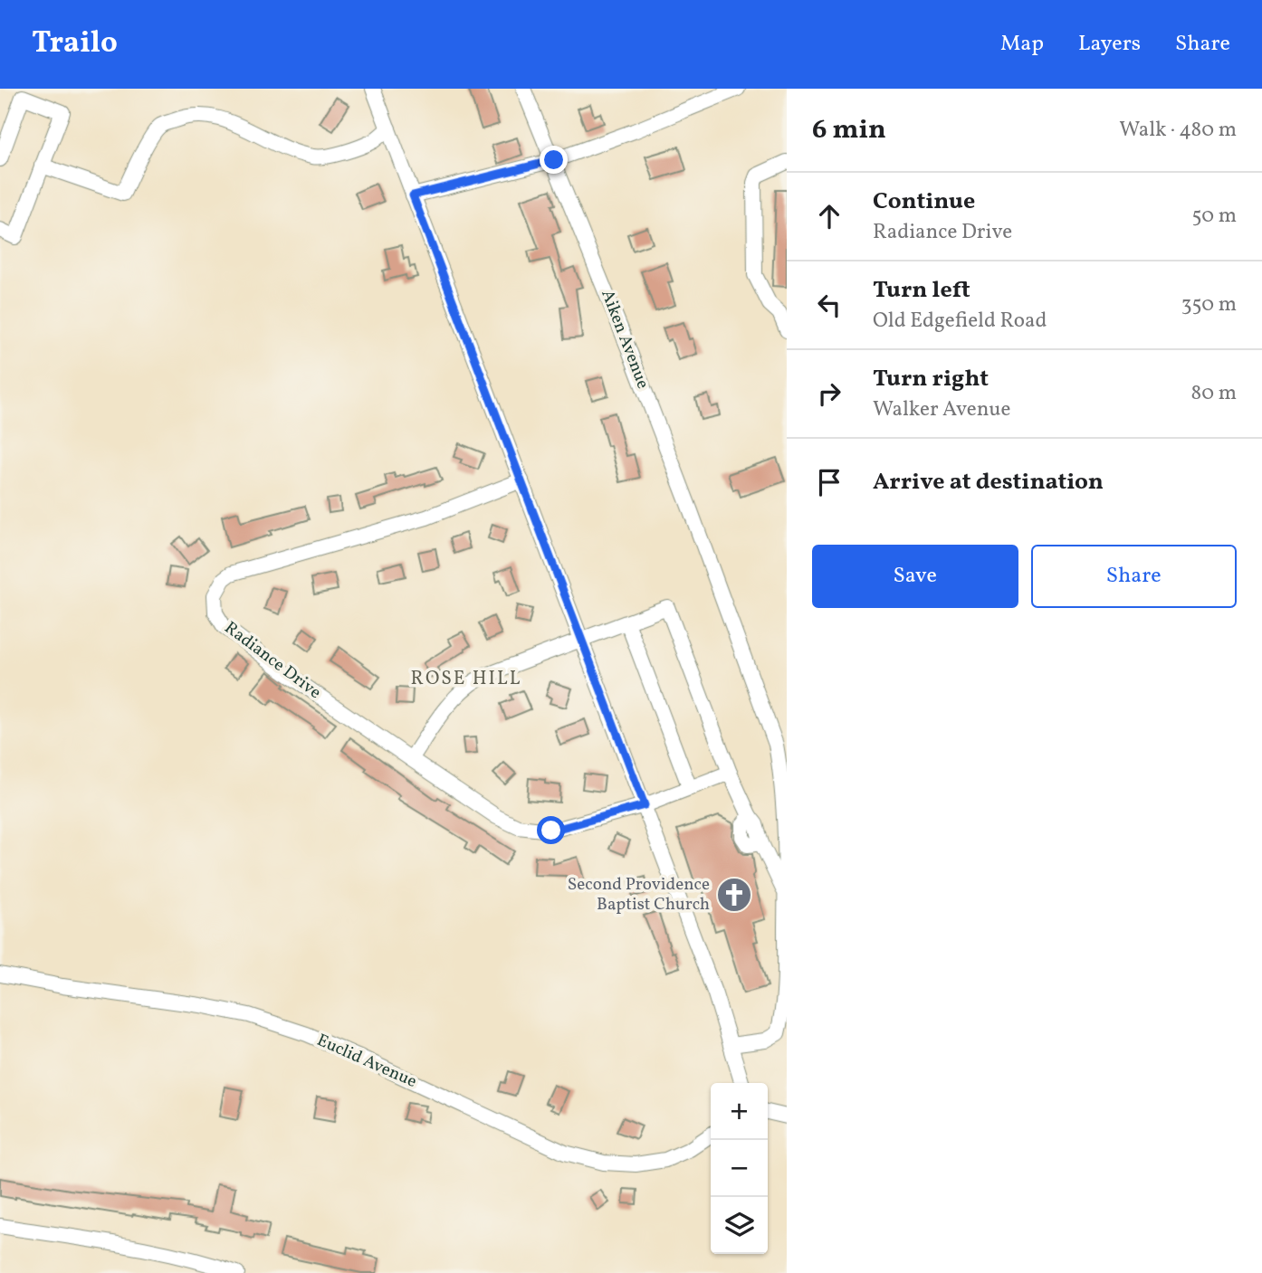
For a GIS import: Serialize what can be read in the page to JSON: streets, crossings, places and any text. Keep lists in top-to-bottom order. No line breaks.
{"streets":{"street":["Aiken Avenue","Radiance Drive","Euclid Avenue"]},"districts":["ROSE HILL"],"places":{"church":["Second Providence Baptist Church"]},"page":{"header":"Trailo","nav":["Map","Layers","Share"],"heading":["6 min","Walk · 480 m"],"list":[["Continue","Radiance Drive","50 m"],["Turn left","Old Edgefield Road","350 m"],["Turn right","Walker Avenue","80 m"],"Arrive at destination"],"buttons":["Save","Share"],"map_buttons":["+","−"]}}
